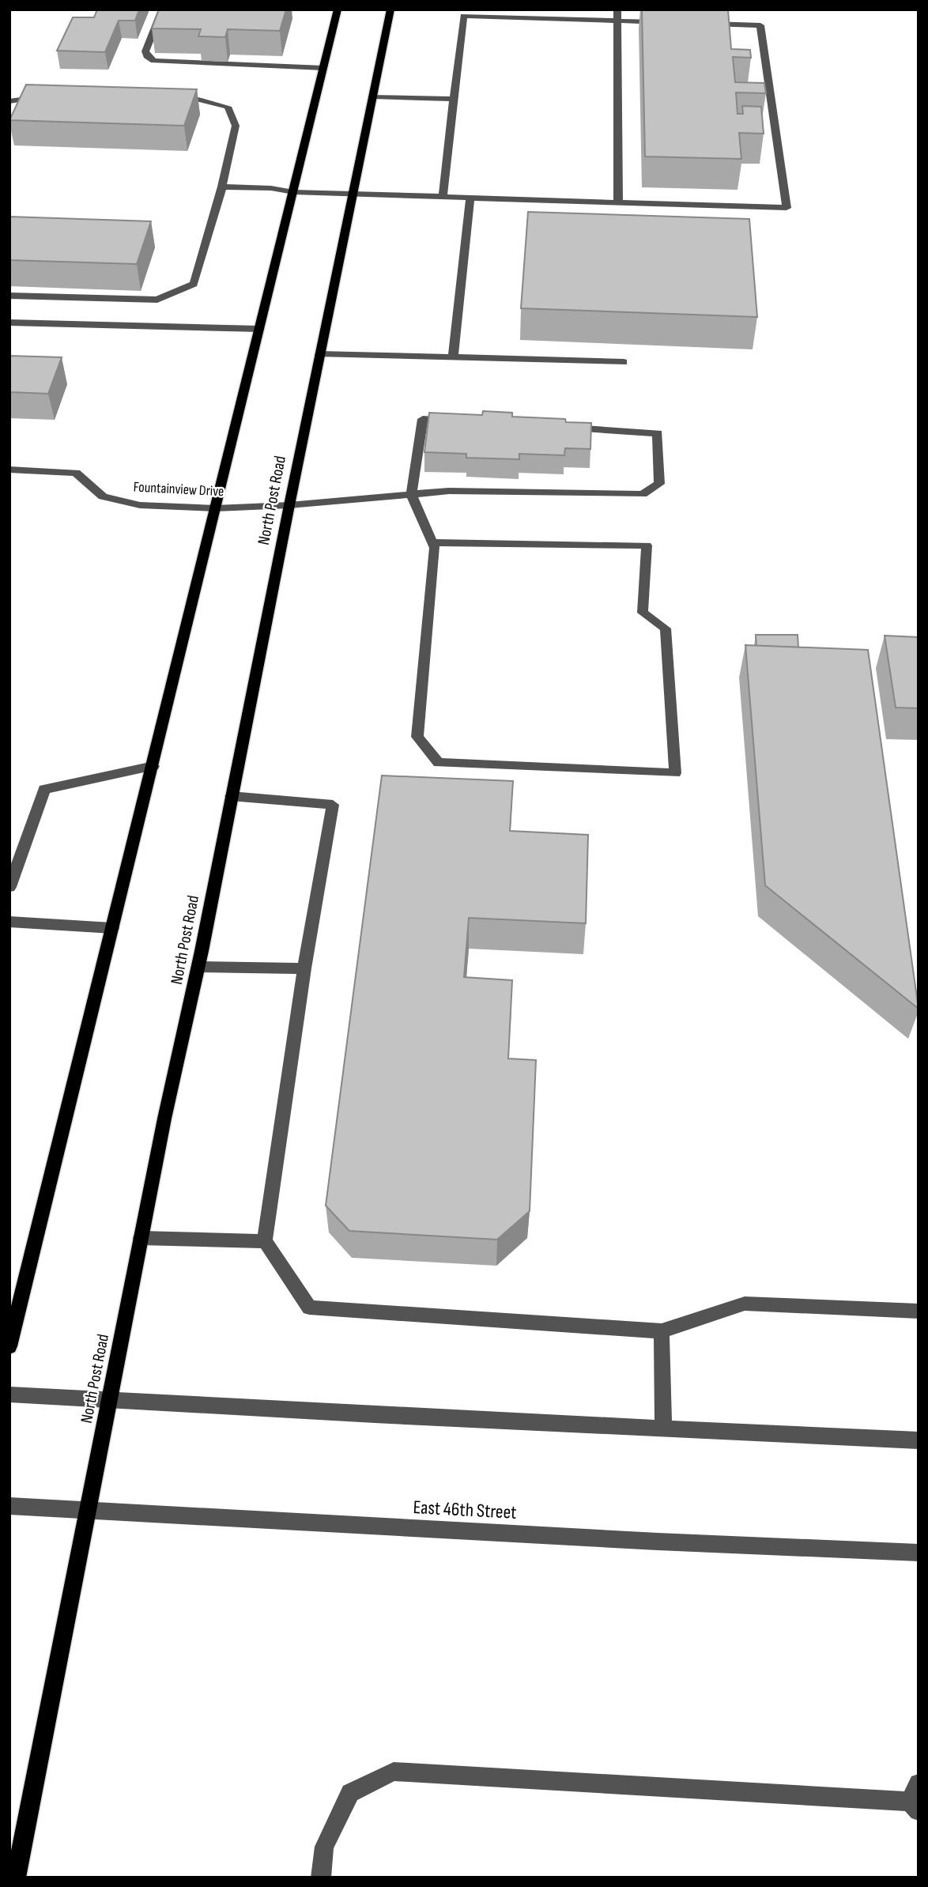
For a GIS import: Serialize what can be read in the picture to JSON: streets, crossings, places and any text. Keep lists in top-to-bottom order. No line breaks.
{"streets":{"main road":["North Post Road"],"street":["Fountainview Drive","East 46th Street"]},"crossings":[["Fountainview Drive","North Post Road"],["North Post Road","East 46th Street"]]}
